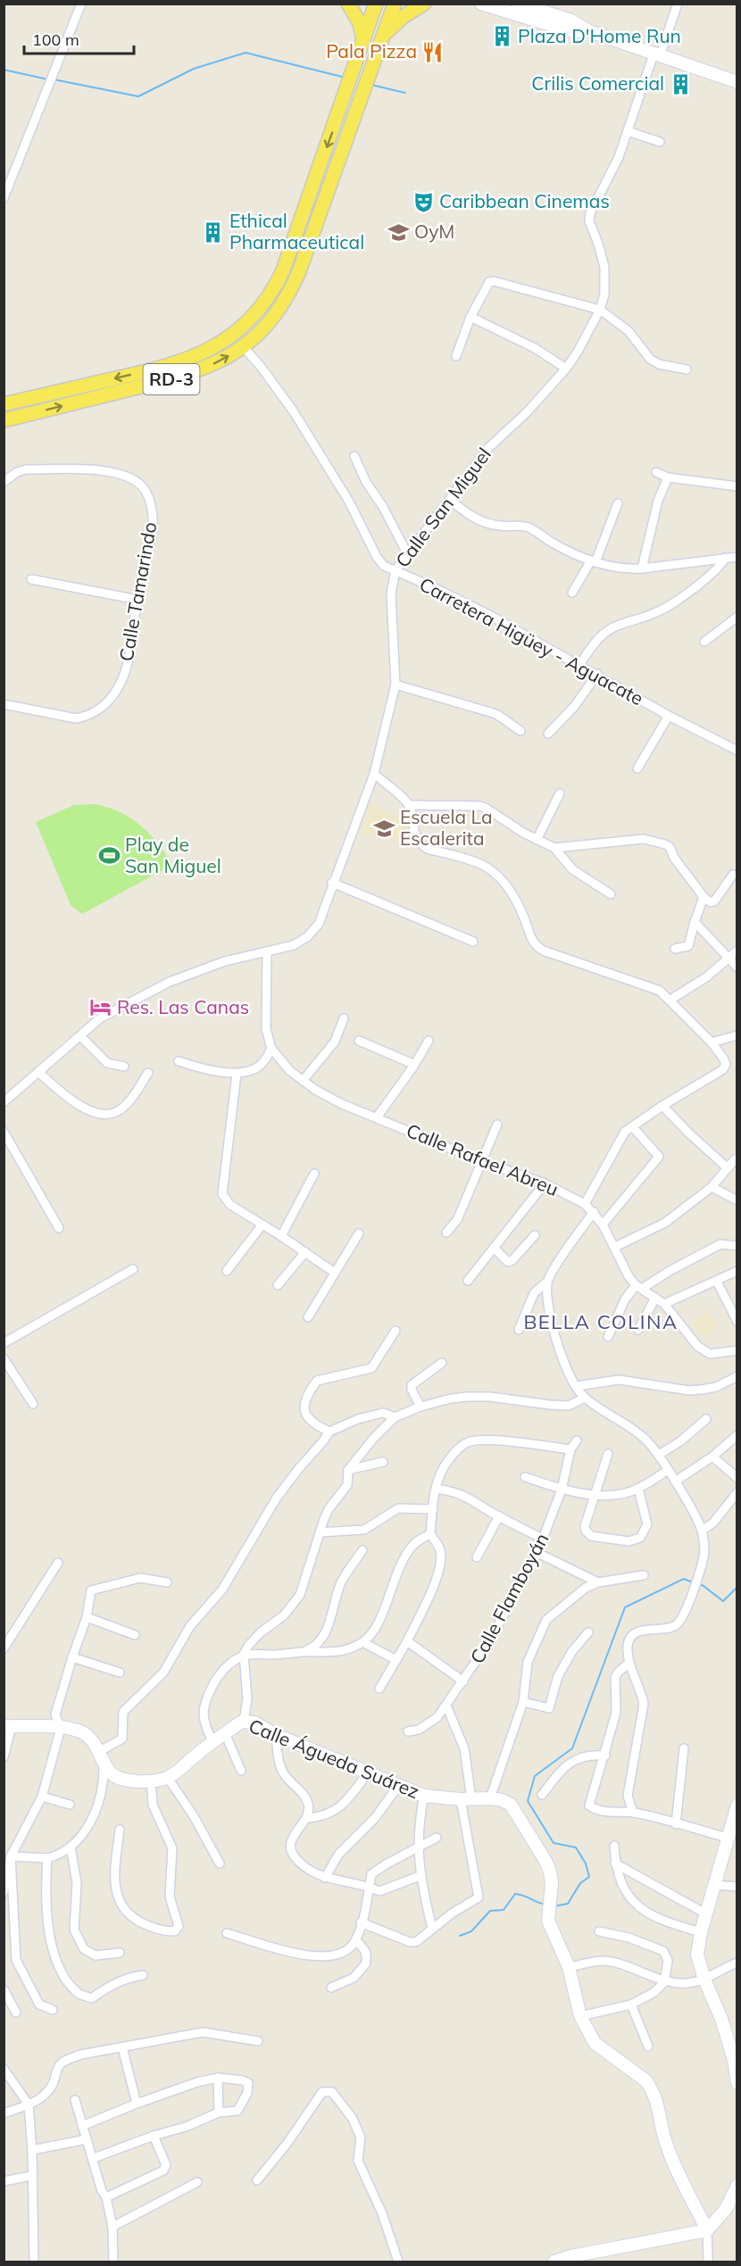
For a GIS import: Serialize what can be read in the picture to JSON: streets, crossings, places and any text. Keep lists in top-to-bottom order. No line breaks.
{"streets":{"main road":["RD-3"],"street":["Calle San Miguel","Calle Tamarindo","Carretera Higüey - Aguacate","Calle Rafael Abreu","Calle Flamboyán","Calle Águeda Suárez"]},"crossings":[["RD-3","Carretera Higüey - Aguacate"],["Calle San Miguel","Carretera Higüey - Aguacate"],["Calle San Miguel","Calle Rafael Abreu"]],"districts":["BELLA COLINA"],"places":{"building":["Plaza D'Home Run","Crilis Comercial","Ethical Pharmaceutical"],"restaurant":["Pala Pizza"],"theatre":["Caribbean Cinemas"],"school or university":["OyM","Escuela La Escalerita"],"sports":["Play de San Miguel"],"hotel":["Res. Las Canas"]},"scale_bar":"100 m"}
